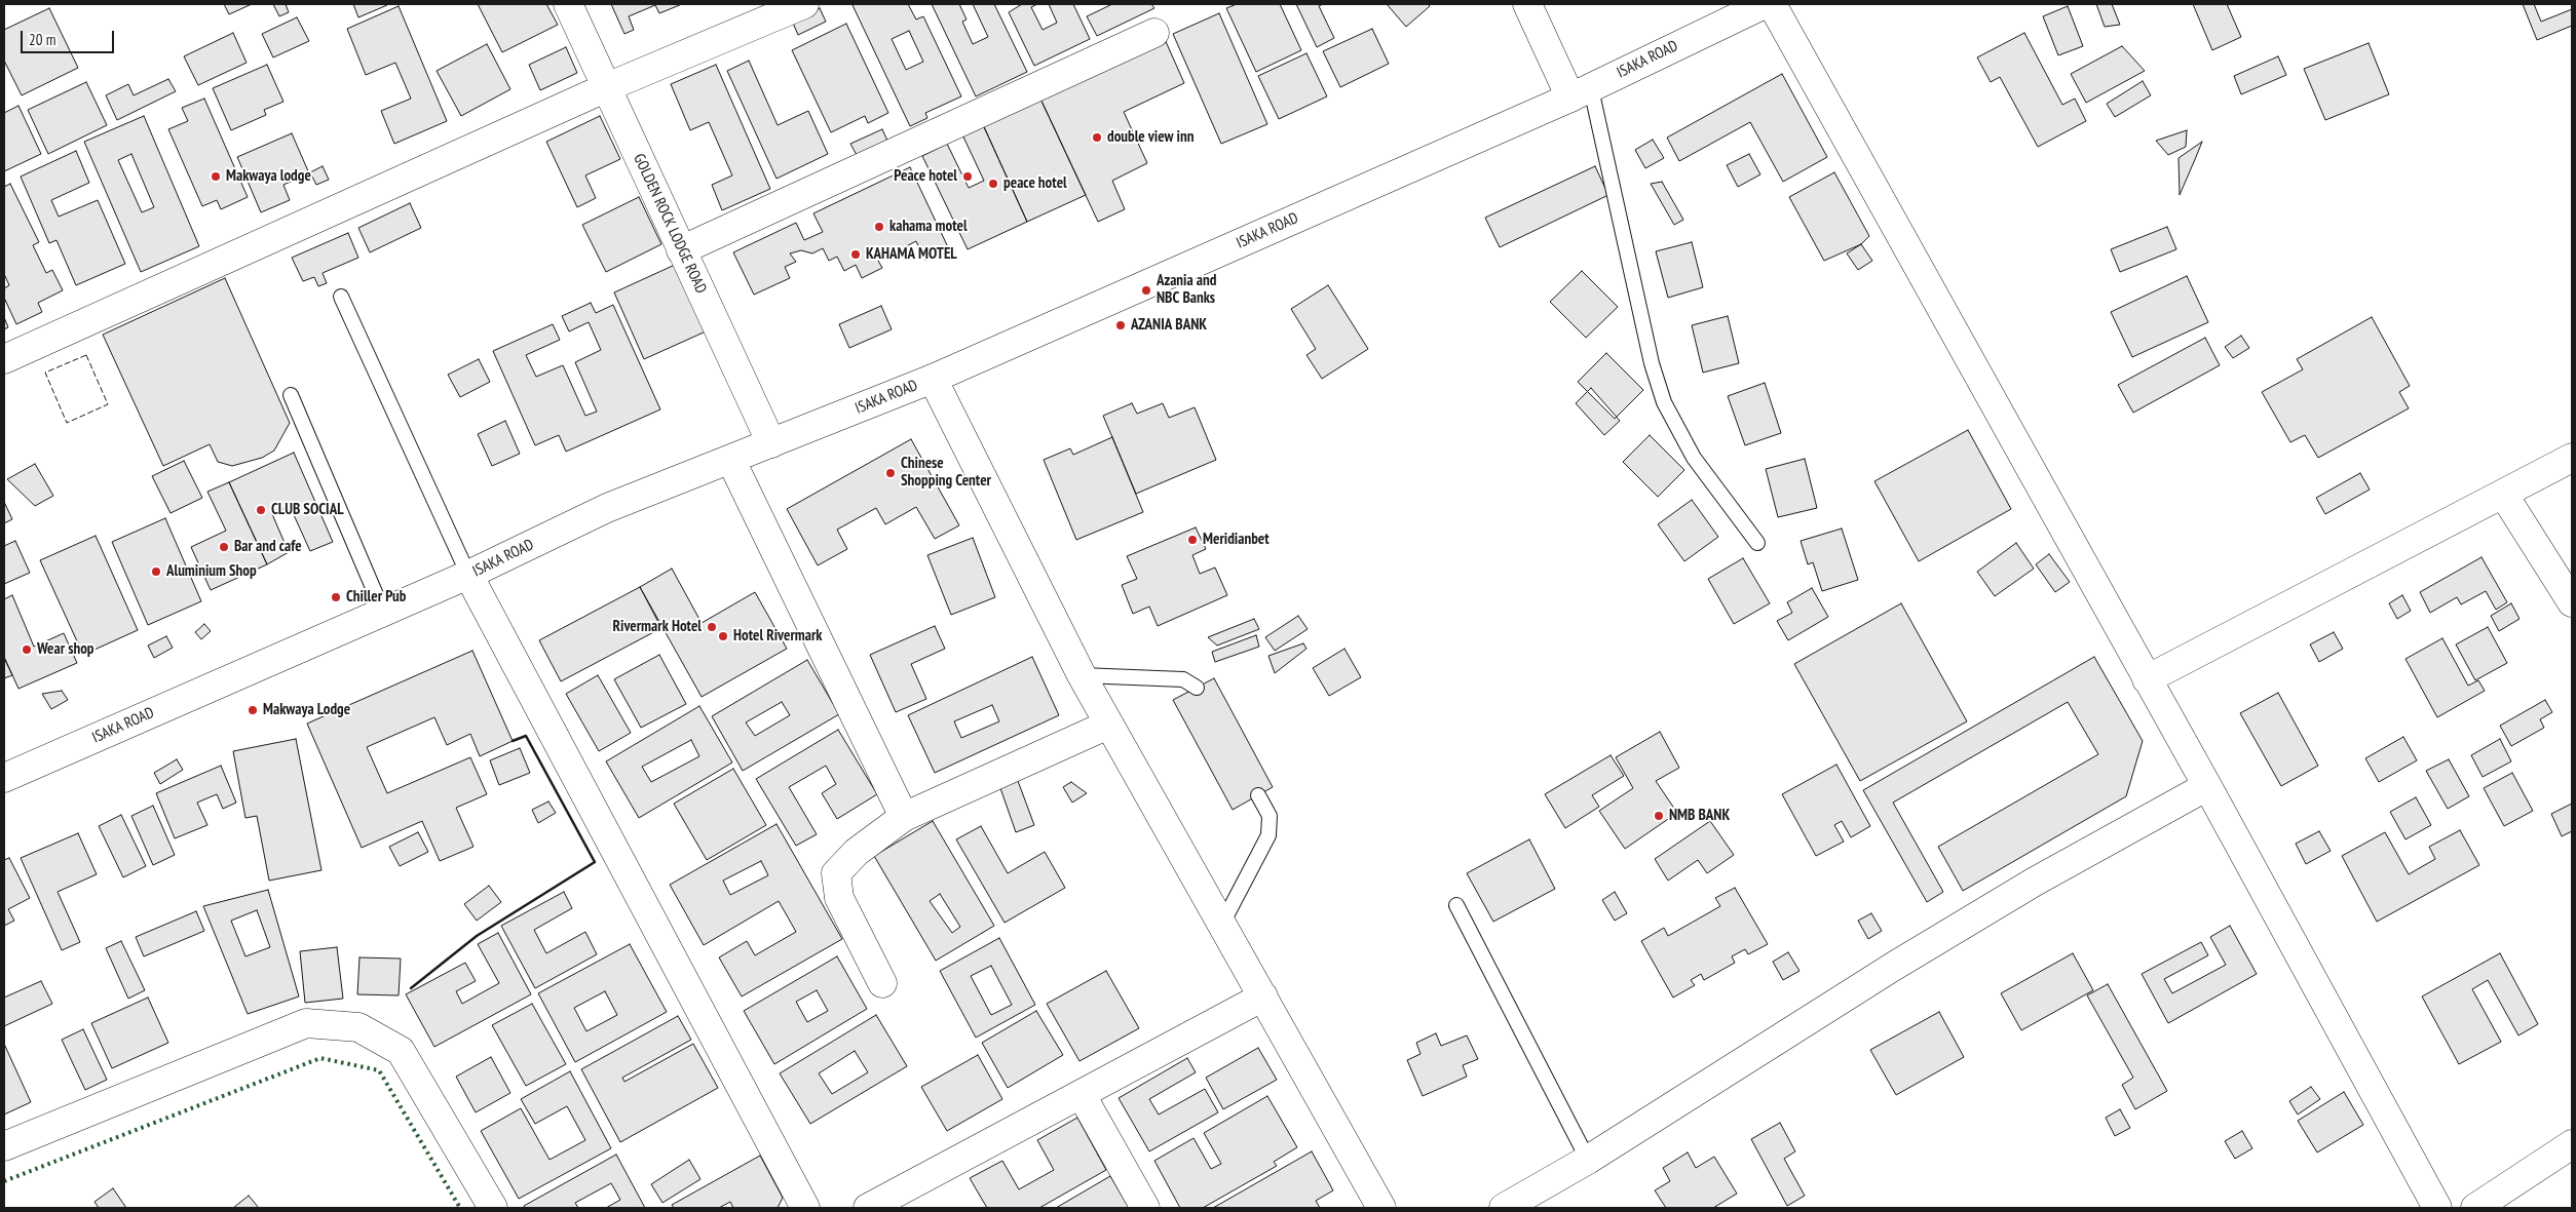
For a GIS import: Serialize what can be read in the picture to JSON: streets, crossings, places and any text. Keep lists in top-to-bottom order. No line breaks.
{"streets":{"street":["ISAKA ROAD","GOLDEN ROCK LODGE ROAD"]},"crossings":[["ISAKA ROAD","GOLDEN ROCK LODGE ROAD"]],"places":["double view inn","Makwaya lodge","Peace hotel","peace hotel","kahama motel","KAHAMA MOTEL","Azania and NBC Banks","AZANIA BANK","Chinese Shopping Center","CLUB SOCIAL","Meridianbet","Bar and cafe","Aluminium Shop","Chiller Pub","Rivermark Hotel","Hotel Rivermark","Wear shop","Makwaya Lodge","NMB BANK"],"scale_bar":"20 m"}
